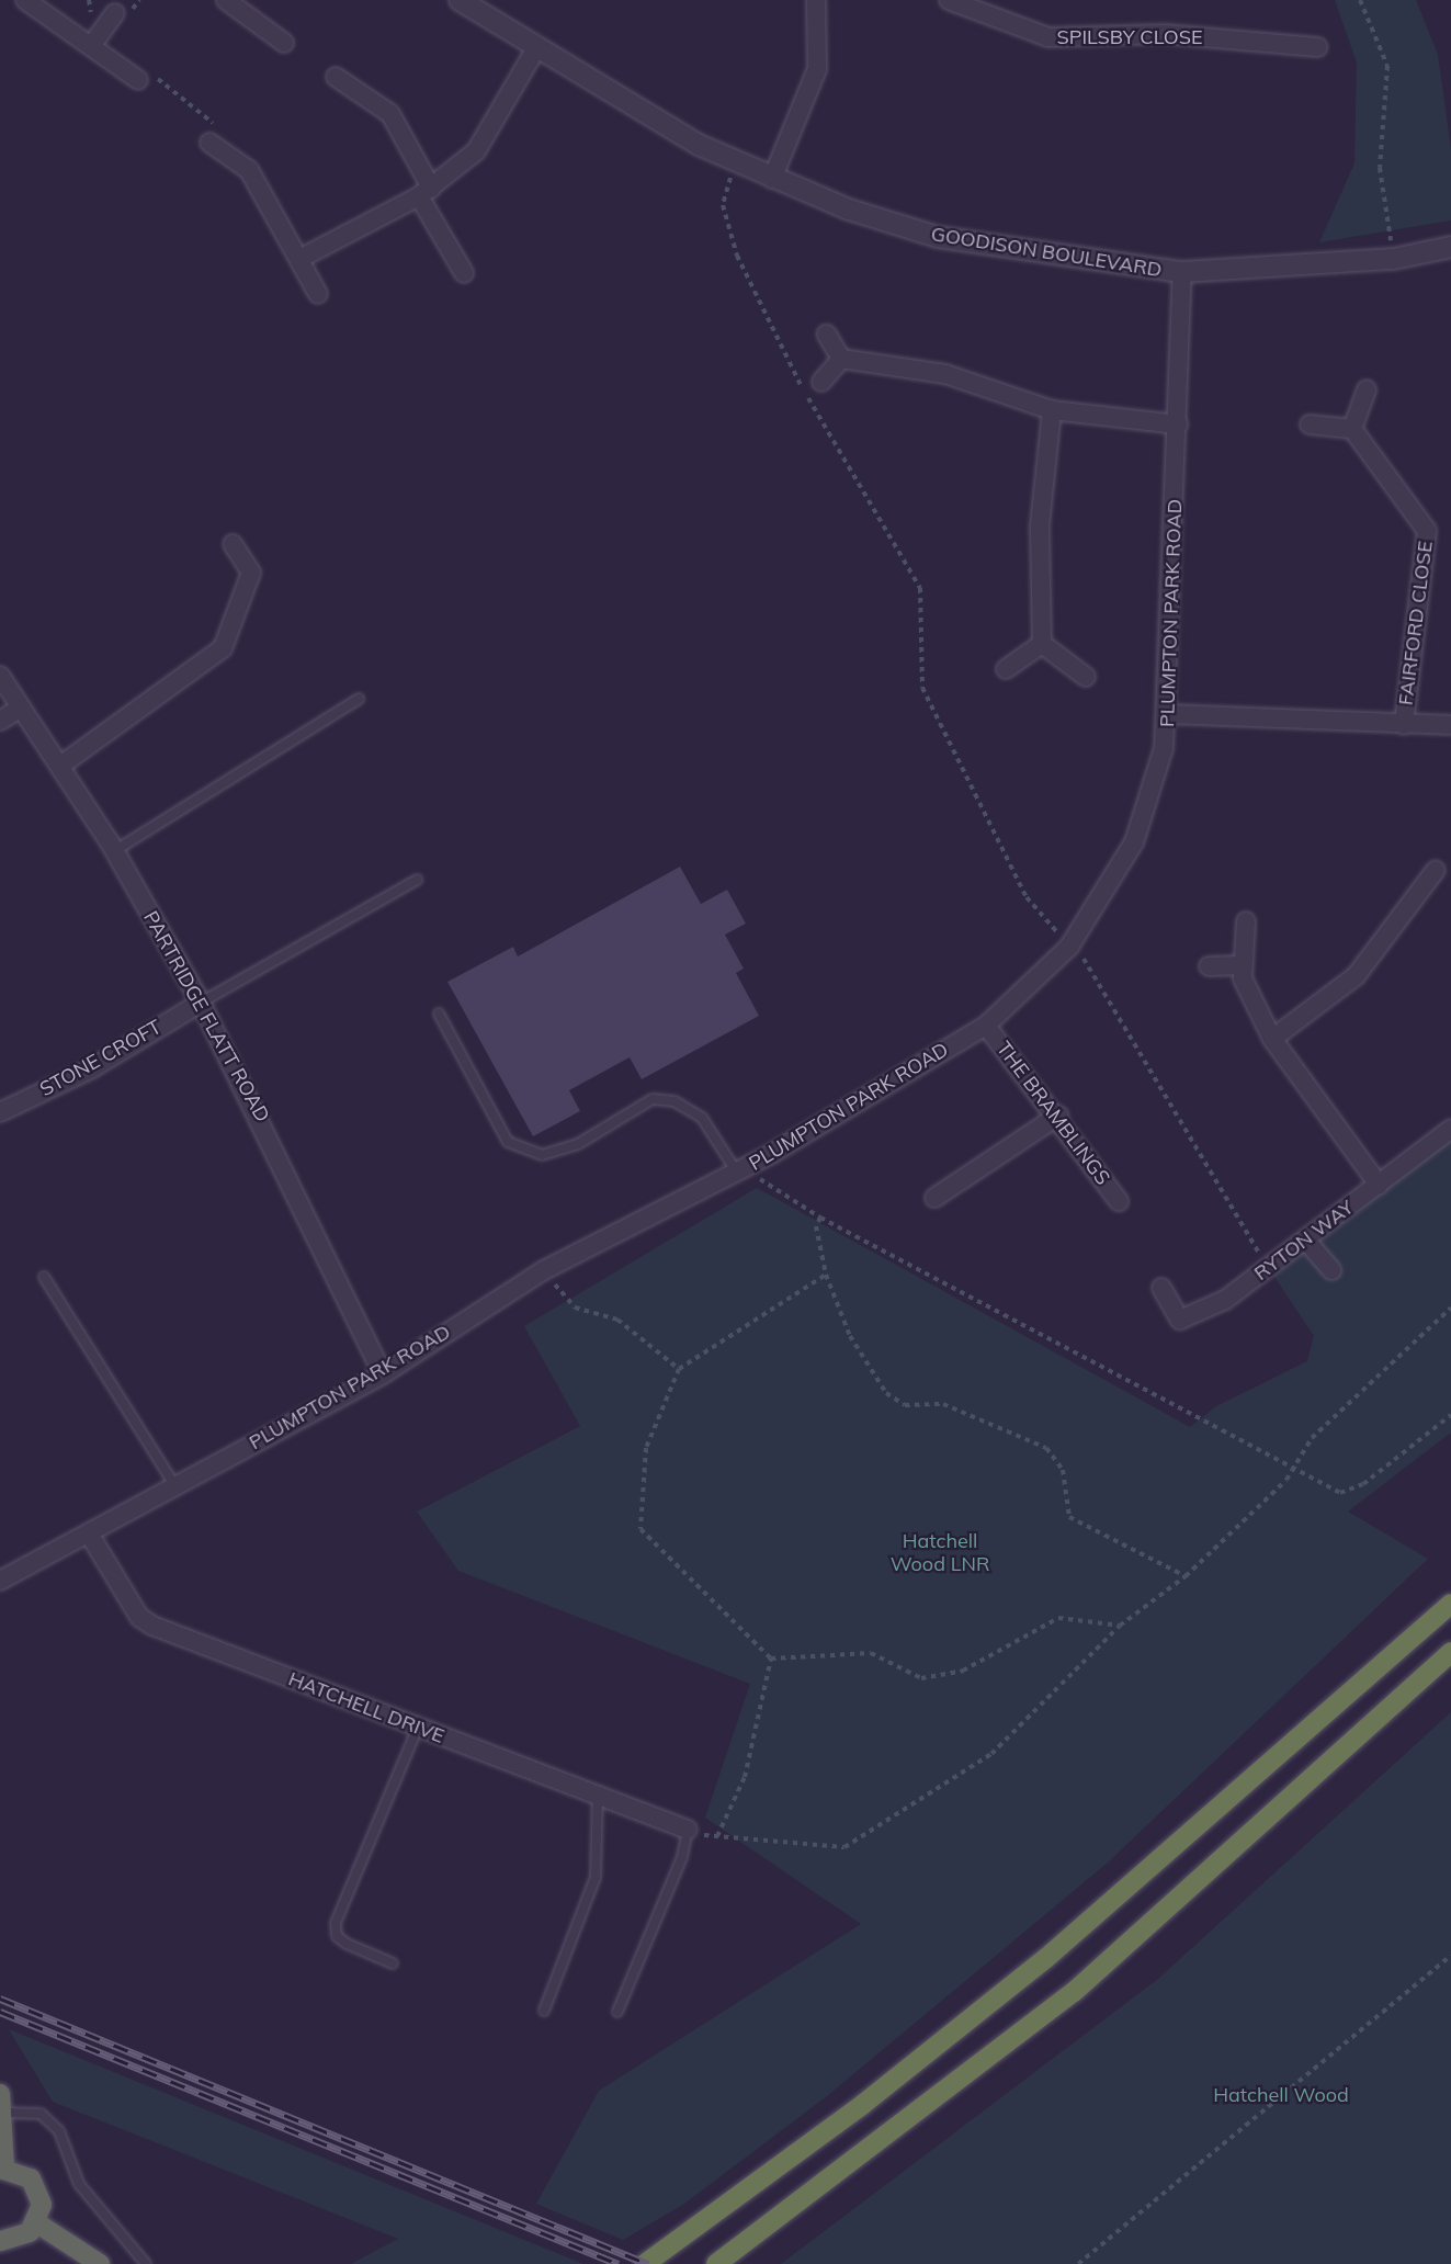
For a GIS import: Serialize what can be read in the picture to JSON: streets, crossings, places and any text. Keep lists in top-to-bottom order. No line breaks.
{"streets":{"street":["SPILSBY CLOSE","GOODISON BOULEVARD","PLUMPTON PARK ROAD","FAIRFORD CLOSE","PARTRIDGE FLATT ROAD","STONE CROFT","THE BRAMBLINGS","RYTON WAY","HATCHELL DRIVE"]},"crossings":[["GOODISON BOULEVARD","PLUMPTON PARK ROAD"],["PLUMPTON PARK ROAD","PARTRIDGE FLATT ROAD"],["PLUMPTON PARK ROAD","THE BRAMBLINGS"],["PLUMPTON PARK ROAD","HATCHELL DRIVE"],["PARTRIDGE FLATT ROAD","STONE CROFT"]],"parks":["Hatchell Wood LNR","Hatchell Wood"]}
